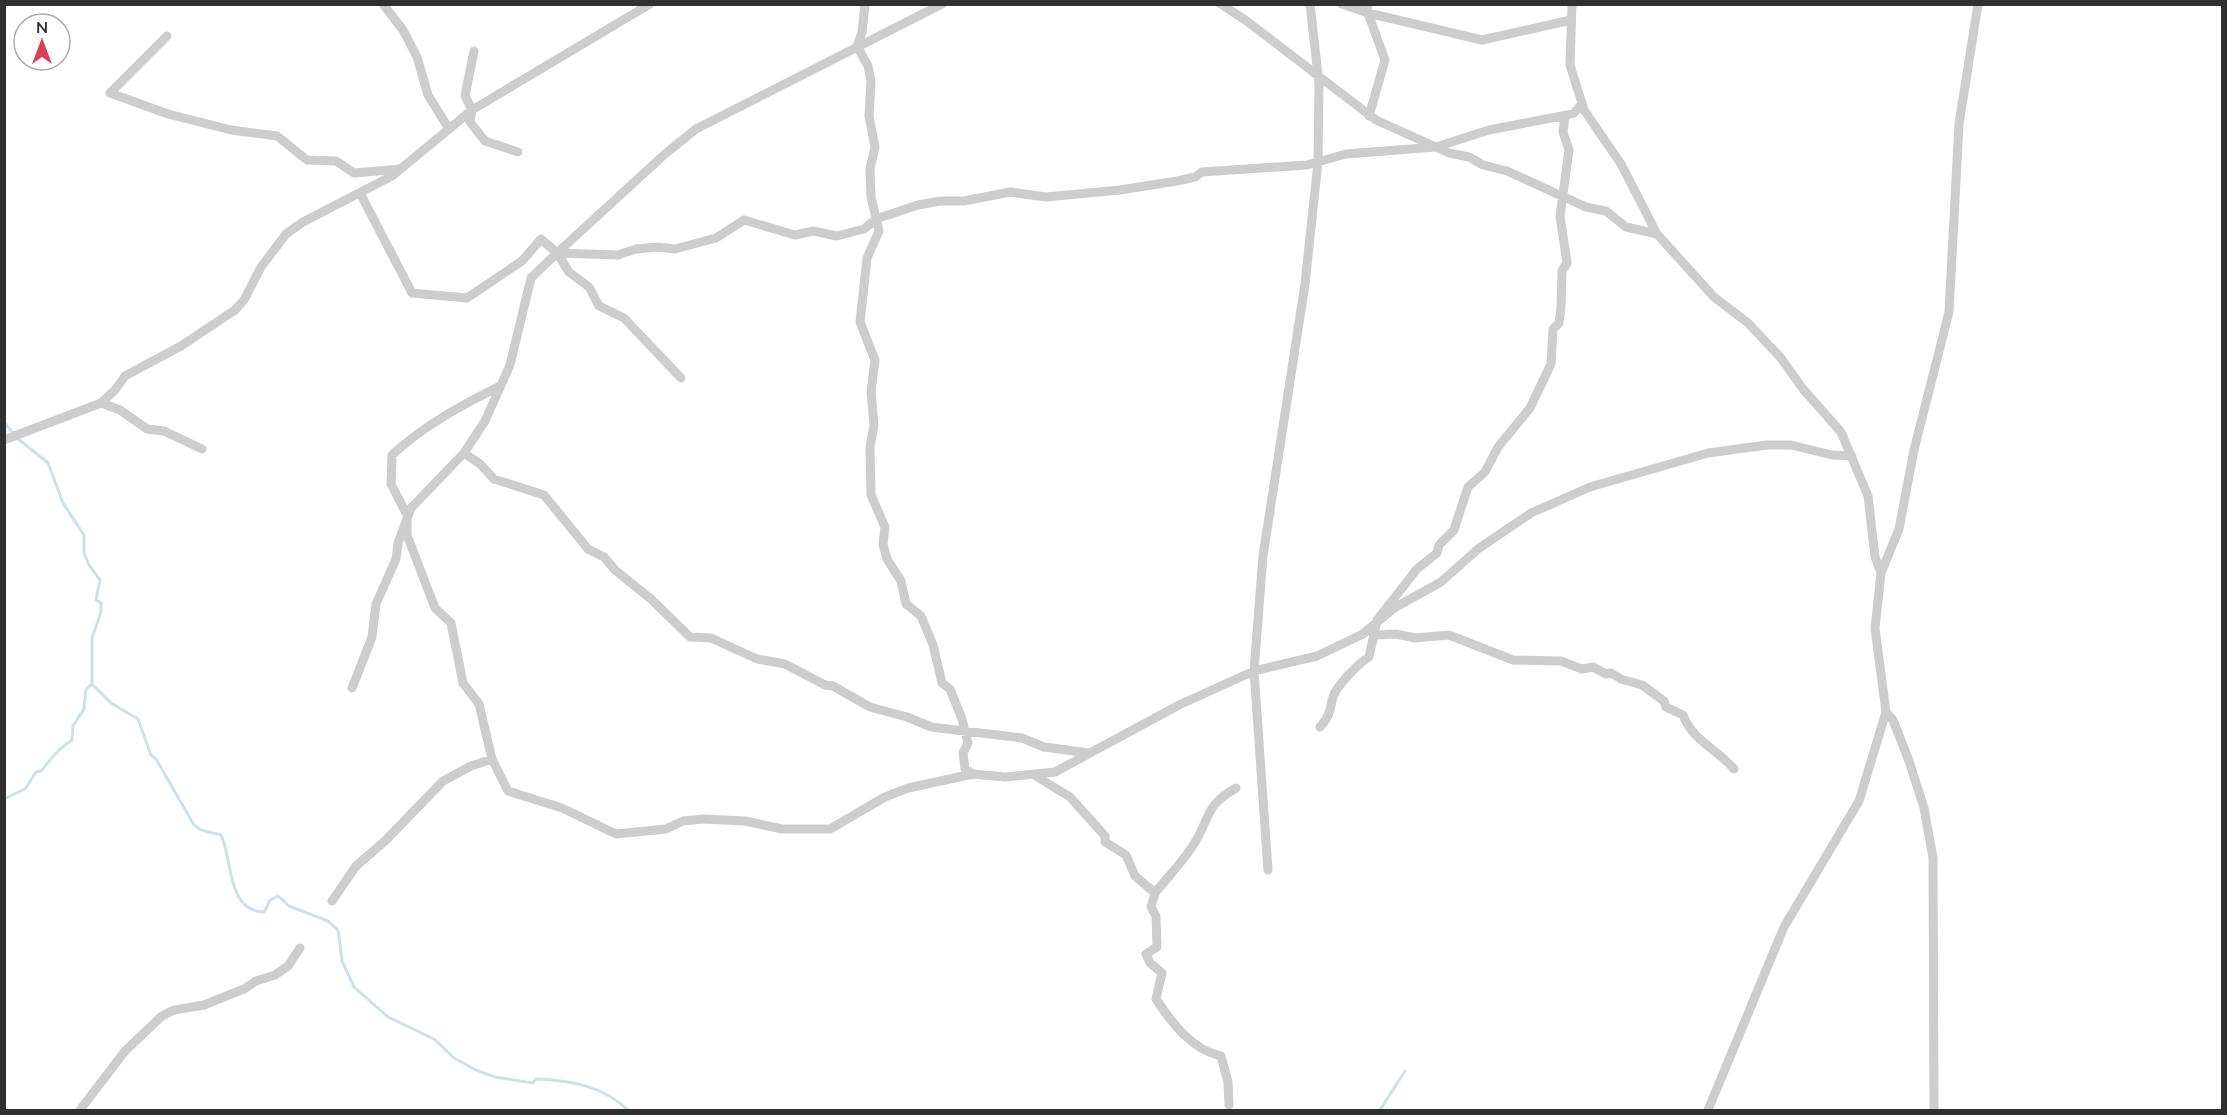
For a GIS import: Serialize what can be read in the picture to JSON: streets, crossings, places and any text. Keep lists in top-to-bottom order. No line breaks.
{"north":"top"}
